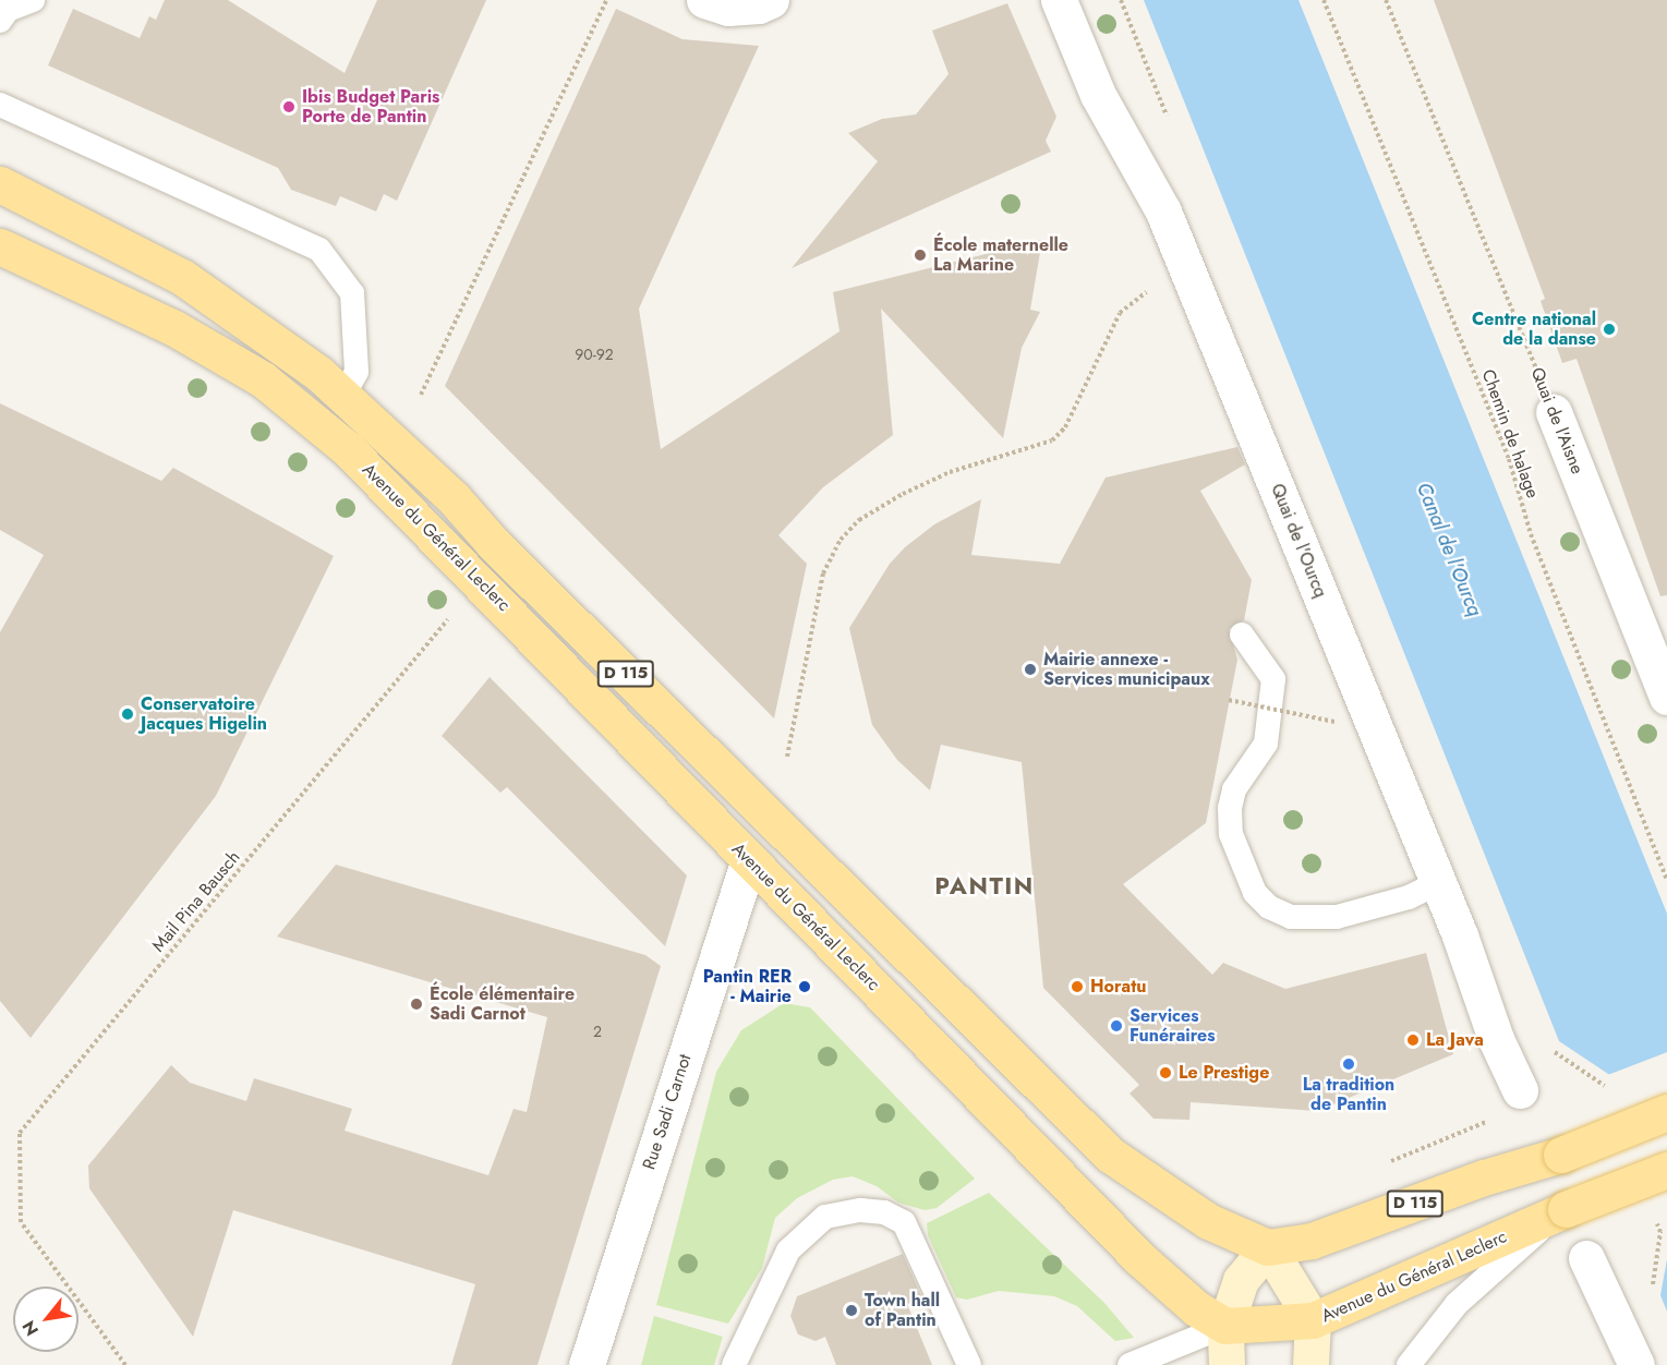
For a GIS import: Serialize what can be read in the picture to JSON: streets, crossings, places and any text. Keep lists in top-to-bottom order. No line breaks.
{"streets":{"main road":["Avenue du Général Leclerc","D 115"],"street":["Quai de l'Aisne","Quai de l'Ourcq","Rue Sadi Carnot"],"path":["Chemin de halage","Mail Pina Bausch"]},"crossings":[["Avenue du Général Leclerc","D 115"],["Avenue du Général Leclerc","Rue Sadi Carnot"]],"districts":["PANTIN"],"water":["Canal de l'Ourcq"],"places":["Ibis Budget Paris Porte de Pantin","École maternelle La Marine","Centre national de la danse","Mairie annexe - Services municipaux","Conservatoire Jacques Higelin","Pantin RER - Mairie","Horatu","École élémentaire Sadi Carnot","Services Funéraires","La Java","La tradition de Pantin","Le Prestige","Town hall of Pantin"],"house_numbers":["90-92","2"],"north":"bottom left"}
